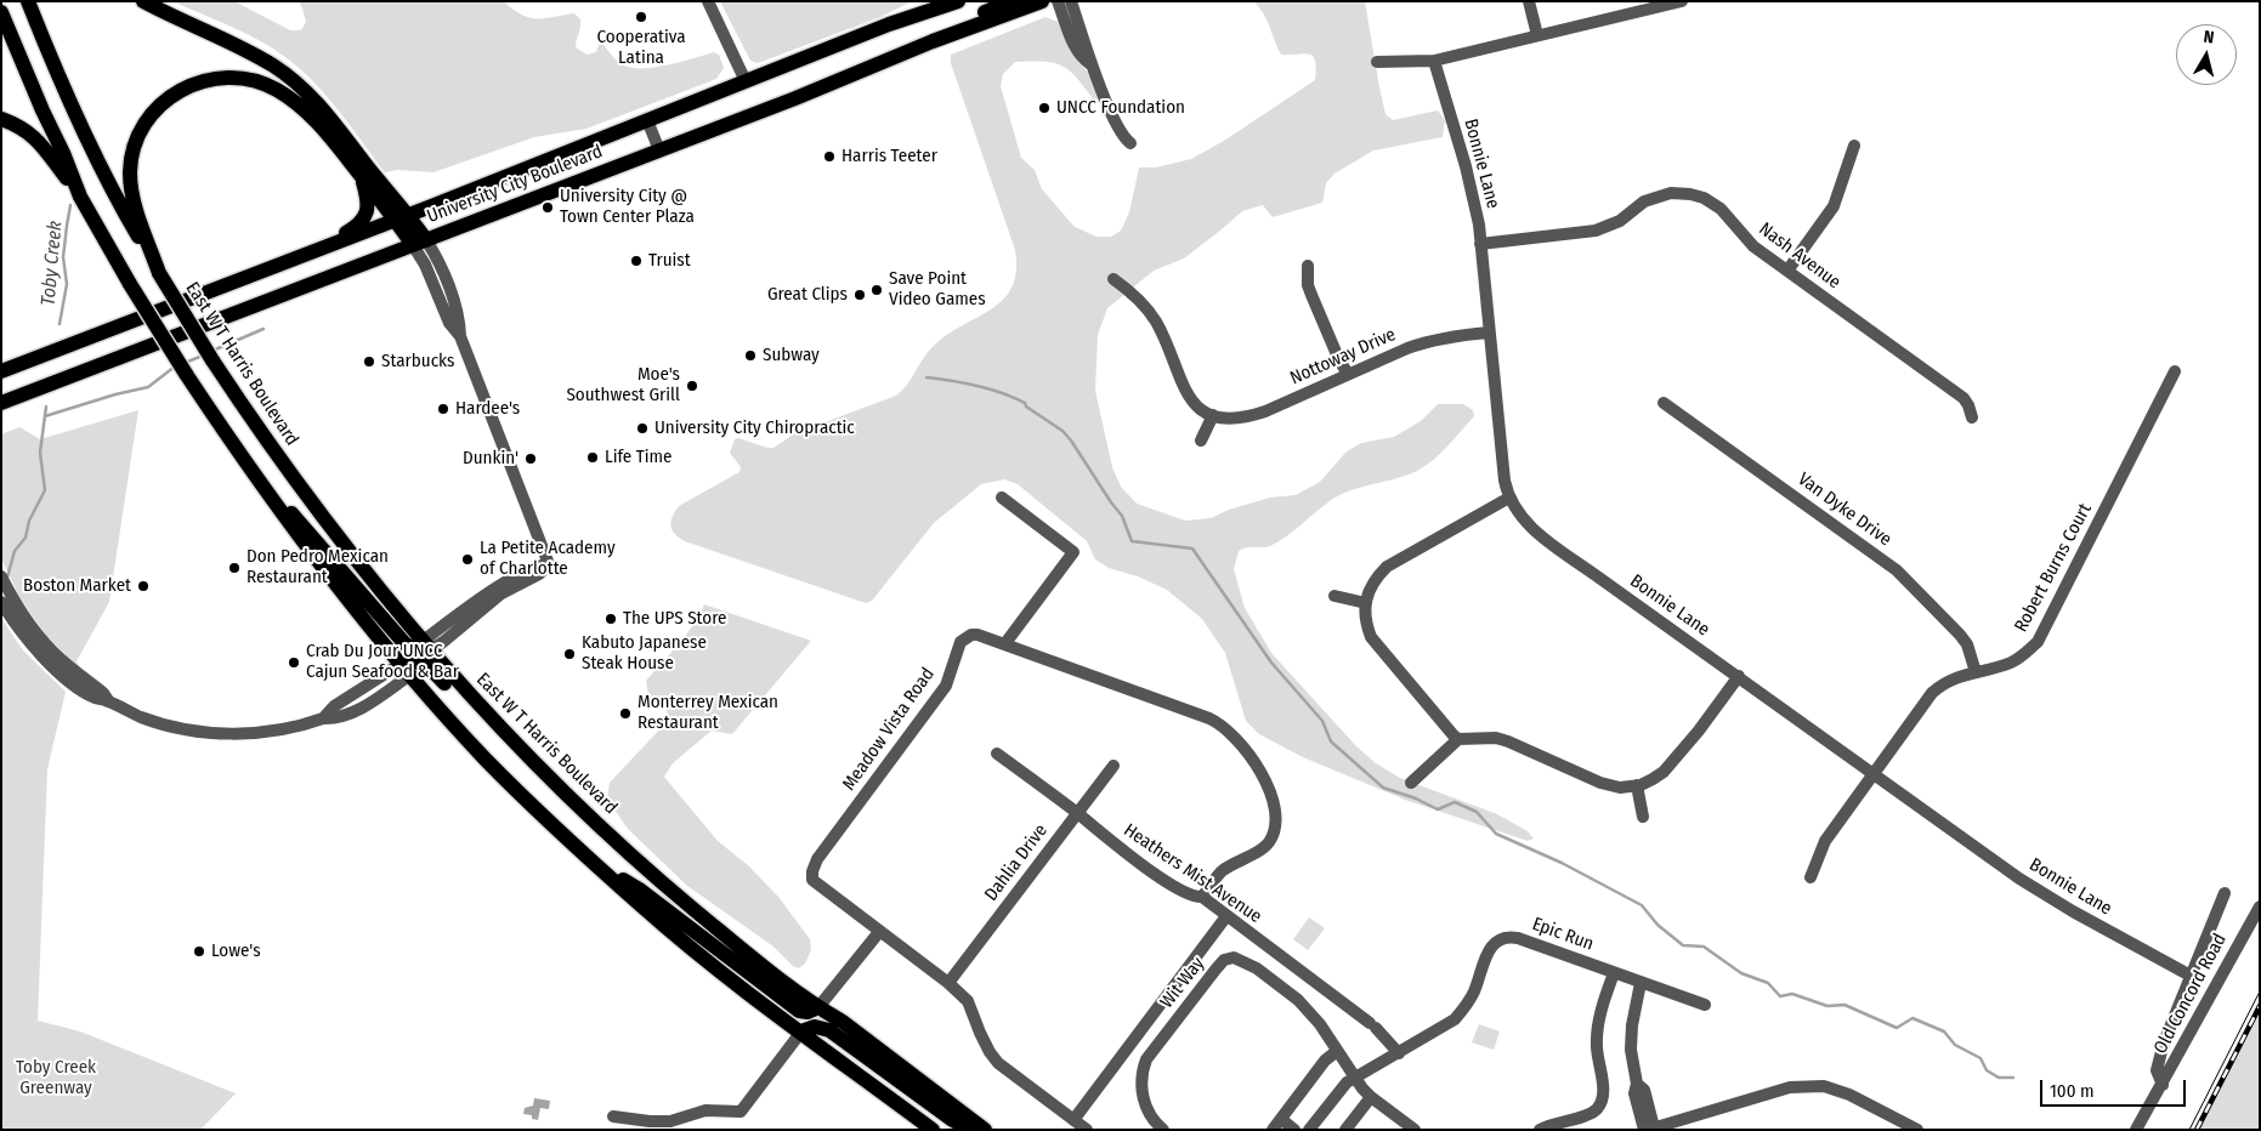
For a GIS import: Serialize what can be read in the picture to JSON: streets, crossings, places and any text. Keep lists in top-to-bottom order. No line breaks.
{"streets":{"main road":["University City Boulevard","East W T Harris Boulevard"],"street":["Bonnie Lane","Nash Avenue","Nottoway Drive","Van Dyke Drive","Robert Burns Court","Meadow Vista Road","Dahlia Drive","Heathers Mist Avenue","Epic Run","Wit Way","Old Concord Road"]},"crossings":[["Bonnie Lane","Nash Avenue"],["Bonnie Lane","Nottoway Drive"],["Bonnie Lane","Robert Burns Court"],["Van Dyke Drive","Robert Burns Court"],["Meadow Vista Road","Dahlia Drive"],["Meadow Vista Road","Heathers Mist Avenue"],["Dahlia Drive","Heathers Mist Avenue"],["Heathers Mist Avenue","Epic Run"],["Epic Run","Wit Way"]],"water":["Toby Creek"],"parks":["Toby Creek Greenway"],"places":["Cooperativa Latina","UNCC Foundation","Harris Teeter","University City @ Town Center Plaza","Truist","Save Point Video Games","Great Clips","Subway","Starbucks","Moe's Southwest Grill","Hardee's","University City Chiropractic","Life Time","Dunkin'","La Petite Academy of Charlotte","Don Pedro Mexican Restaurant","Boston Market","The UPS Store","Kabuto Japanese Steak House","Crab Du Jour UNCC Cajun Seafood & Bar","Monterrey Mexican Restaurant","Lowe's"],"scale_bar":"100 m","north":"top"}
